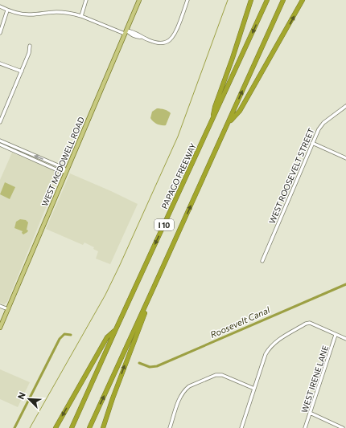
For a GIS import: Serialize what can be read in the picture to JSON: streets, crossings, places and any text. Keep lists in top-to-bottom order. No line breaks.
{"streets":{"highway":["PAPAGO FREEWAY","I 10"],"main road":["WEST MCDOWELL ROAD"],"street":["WEST ROOSEVELT STREET","WEST IRENE LANE"]},"water":["Roosevelt Canal"],"north":"top left"}
